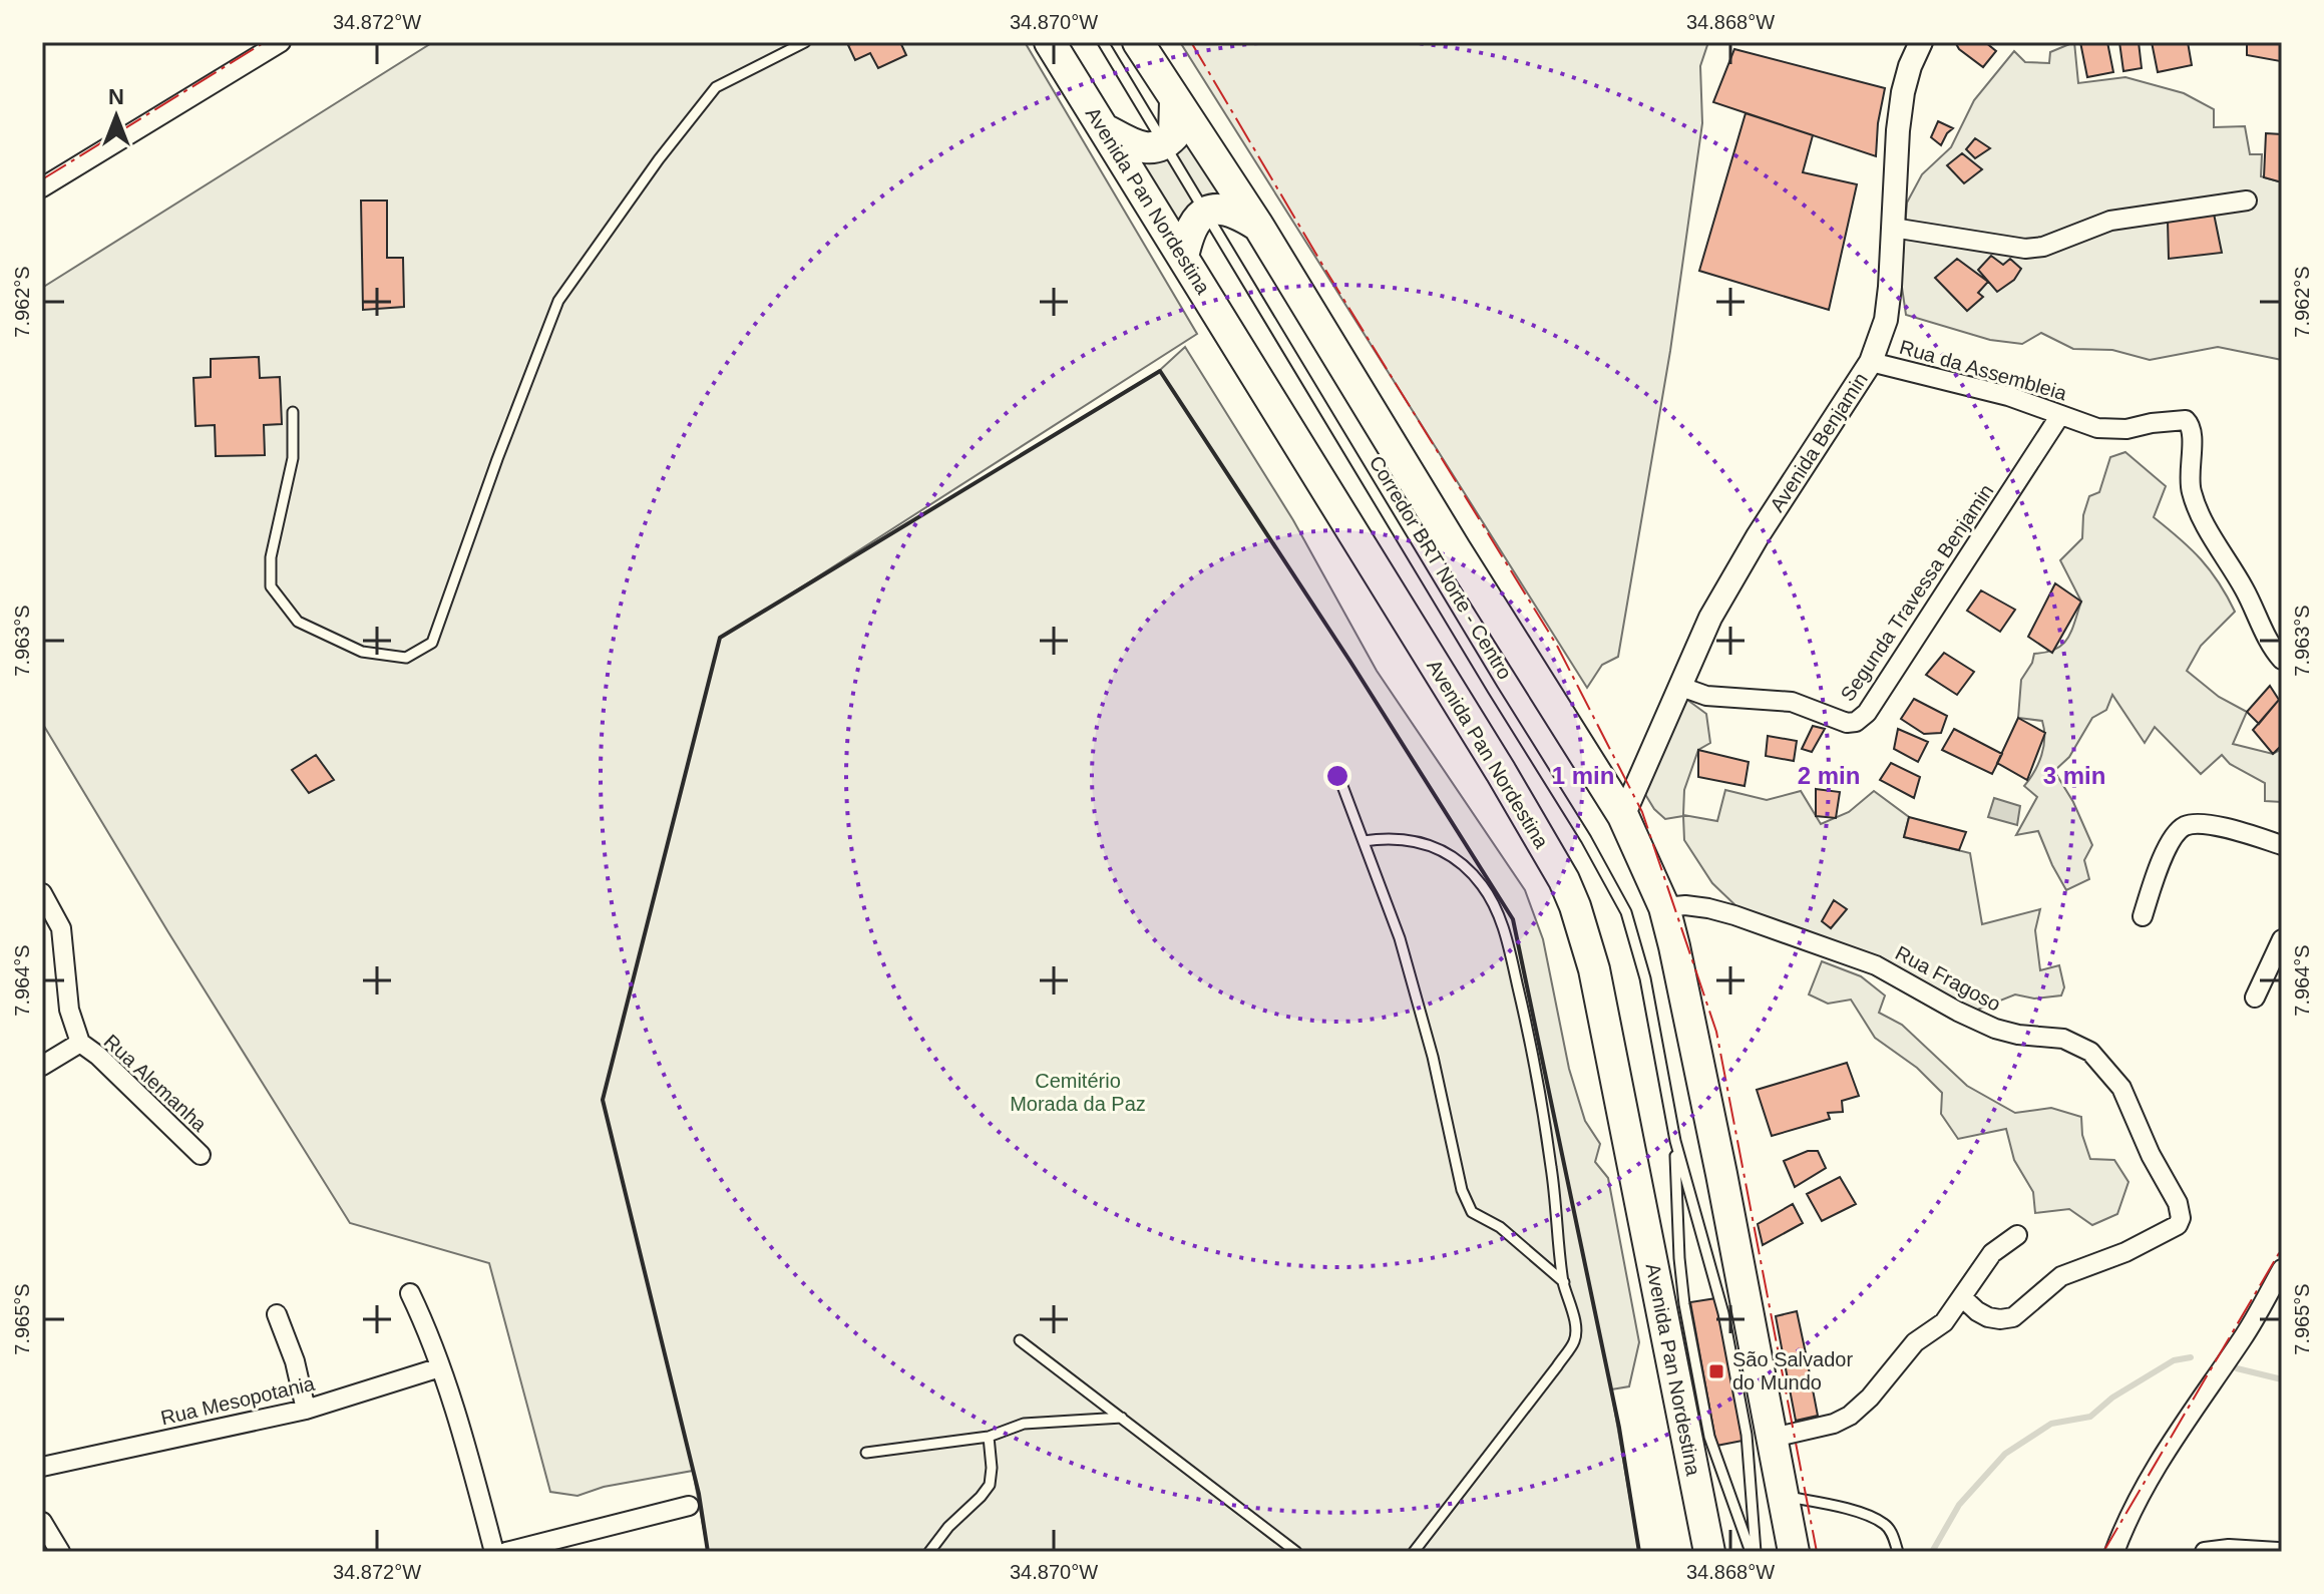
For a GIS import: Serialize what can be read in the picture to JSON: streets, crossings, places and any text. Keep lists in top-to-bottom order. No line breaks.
{"streets":{"highway":["Avenida Pan Nordestina"],"street":["Rua da Assembleia","Avenida Benjamin","Segunda Travessa Benjamin","Rua Fragoso","Rua Alemanha","Rua Mesopotania"],"lane":["Corredor BRT Norte - Centro"]},"crossings":[["Rua da Assembleia","Avenida Benjamin"],["Rua da Assembleia","Segunda Travessa Benjamin"],["Avenida Benjamin","Segunda Travessa Benjamin"]],"parks":["Cemitério Morada da Paz"],"places":{"transit":["São Salvador do Mundo"]},"north":"top","coordinates":["34.872°W","34.870°W","34.868°W","7.962°S","7.963°S","7.964°S","7.965°S"],"rings":["1 min","2 min","3 min"]}
